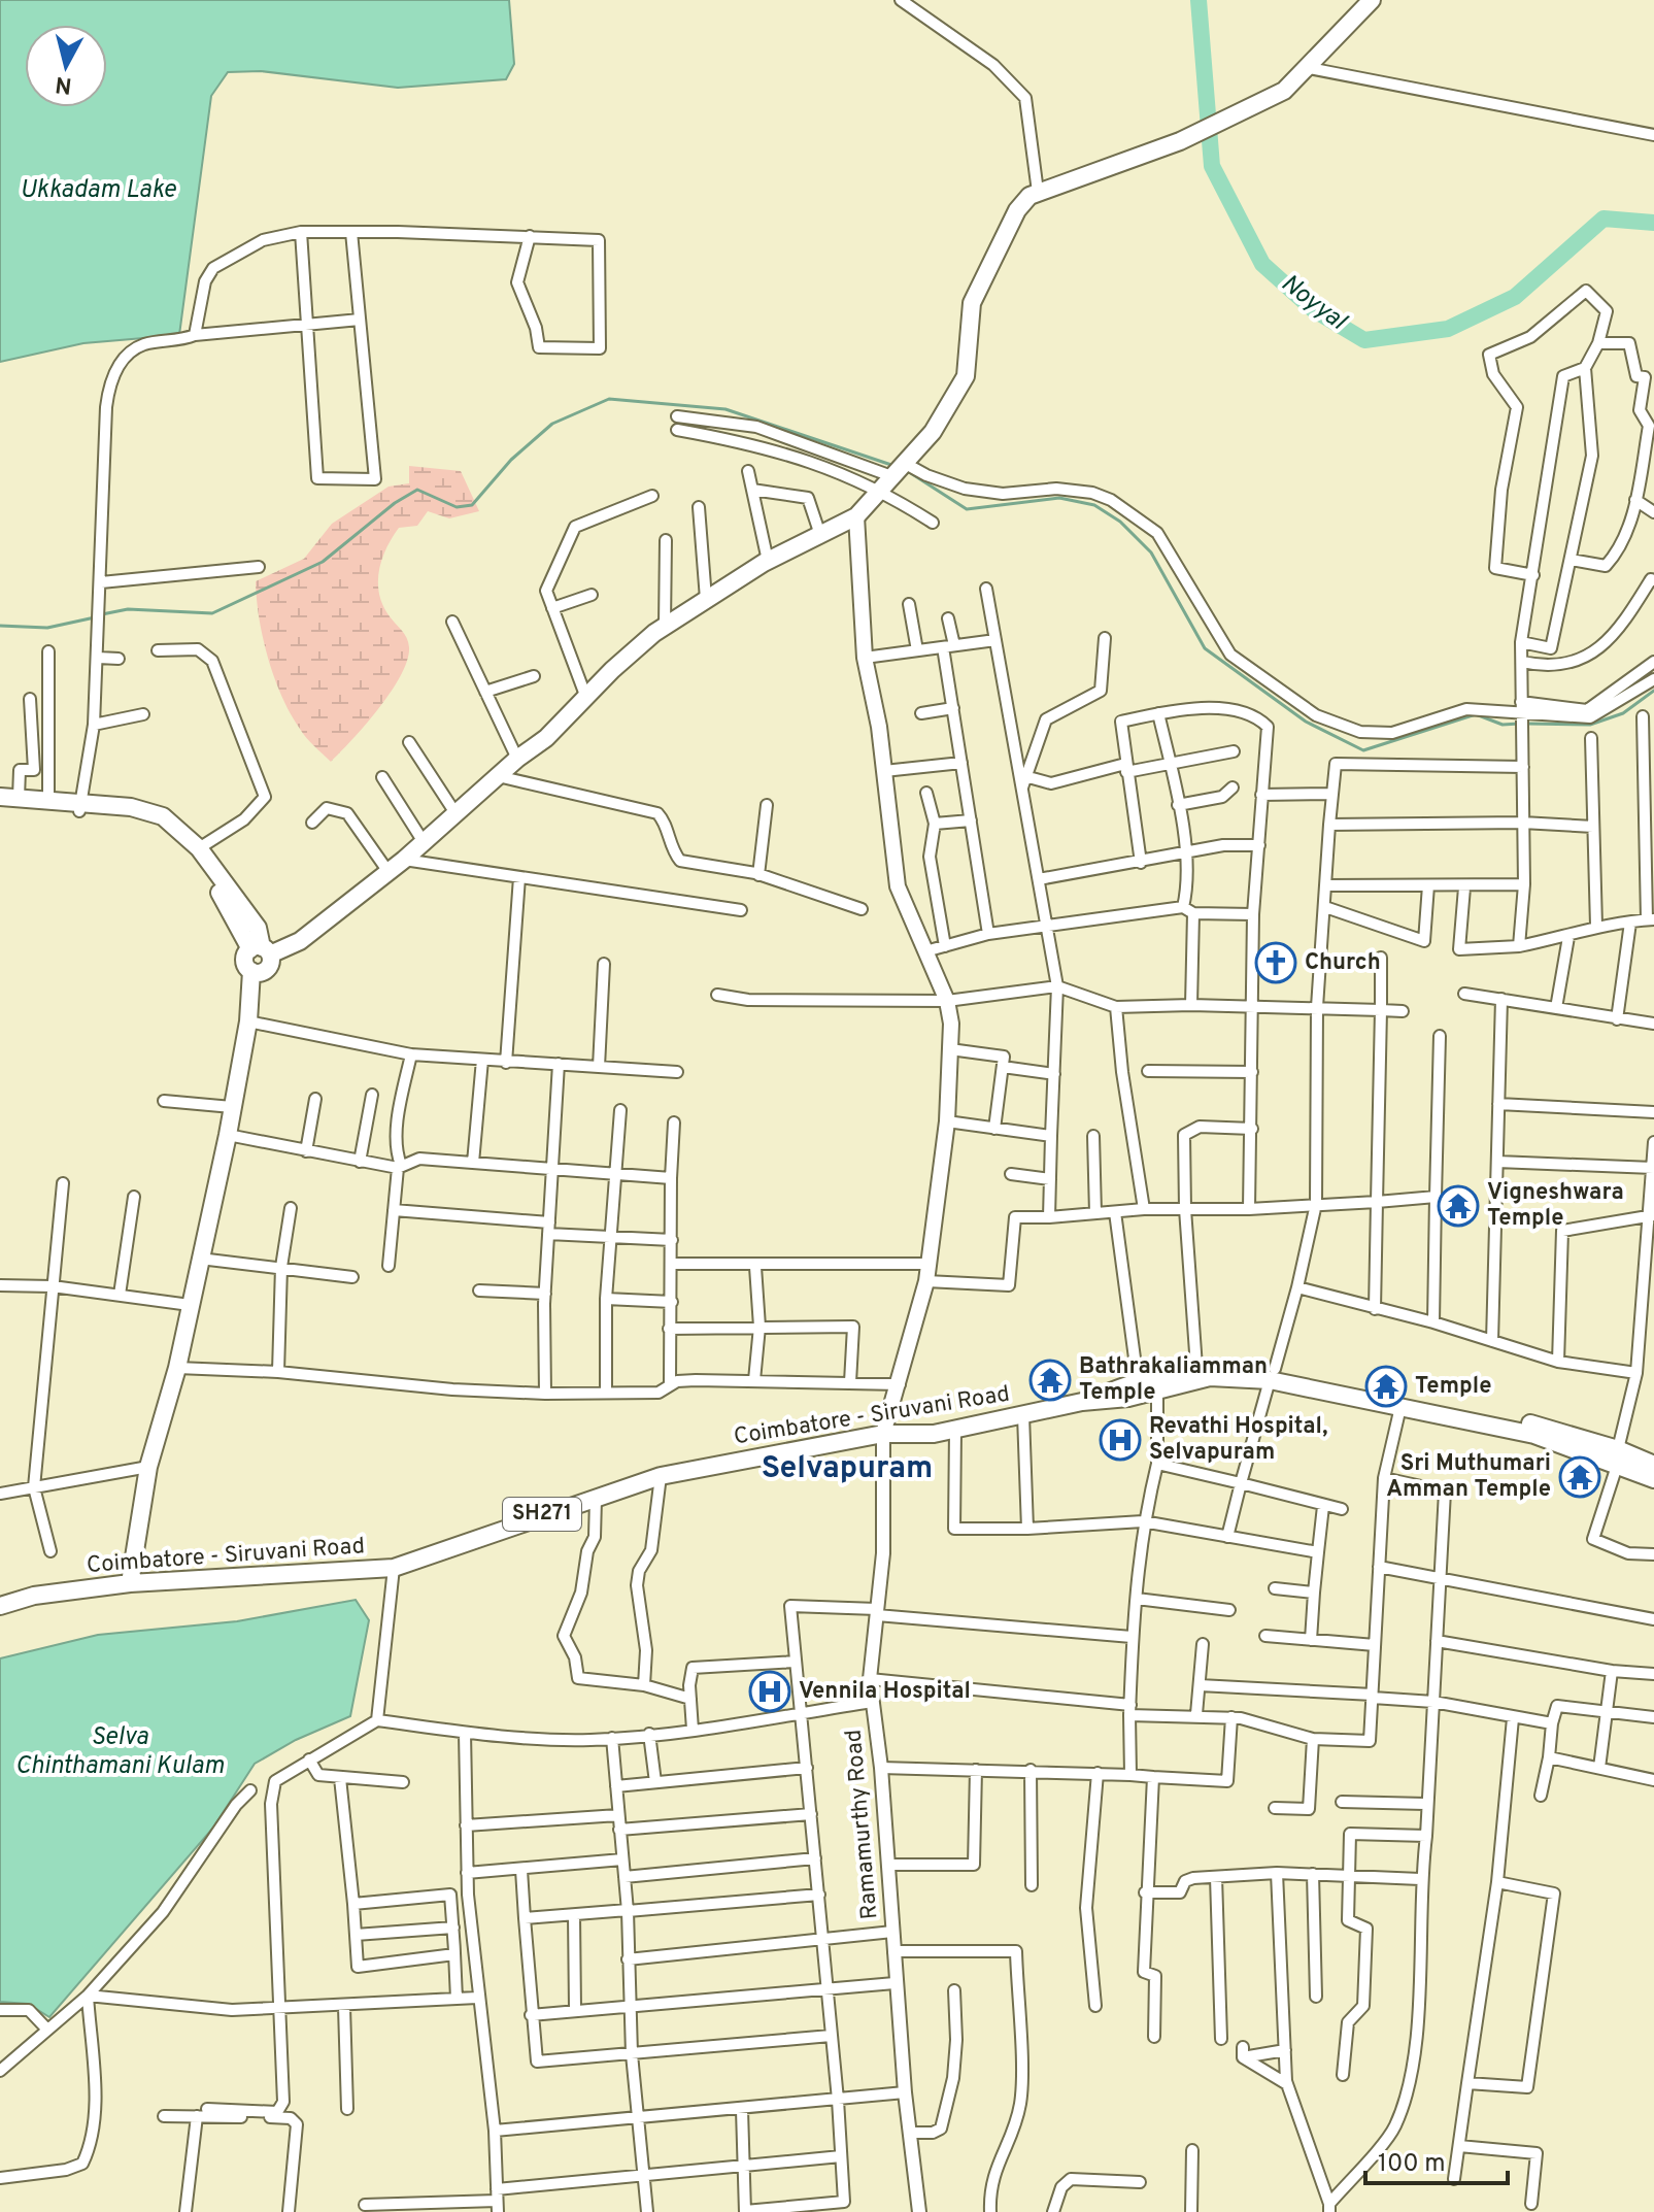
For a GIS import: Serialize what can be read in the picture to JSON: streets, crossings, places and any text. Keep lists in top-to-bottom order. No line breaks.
{"streets":{"main road":["Coimbatore - Siruvani Road","SH271"],"street":["Ramamurthy Road"]},"crossings":[["Coimbatore - Siruvani Road","Ramamurthy Road"]],"districts":["Selvapuram"],"water":["Ukkadam Lake","Noyyal","Selva Chinthamani Kulam"],"places":{"church":["Church"],"temple":["Vigneshwara Temple","Bathrakaliamman Temple","Temple","Sri Muthumari Amman Temple"],"hospital":["Revathi Hospital, Selvapuram","Vennila Hospital"]},"scale_bar":"100 m","north":"bottom"}
